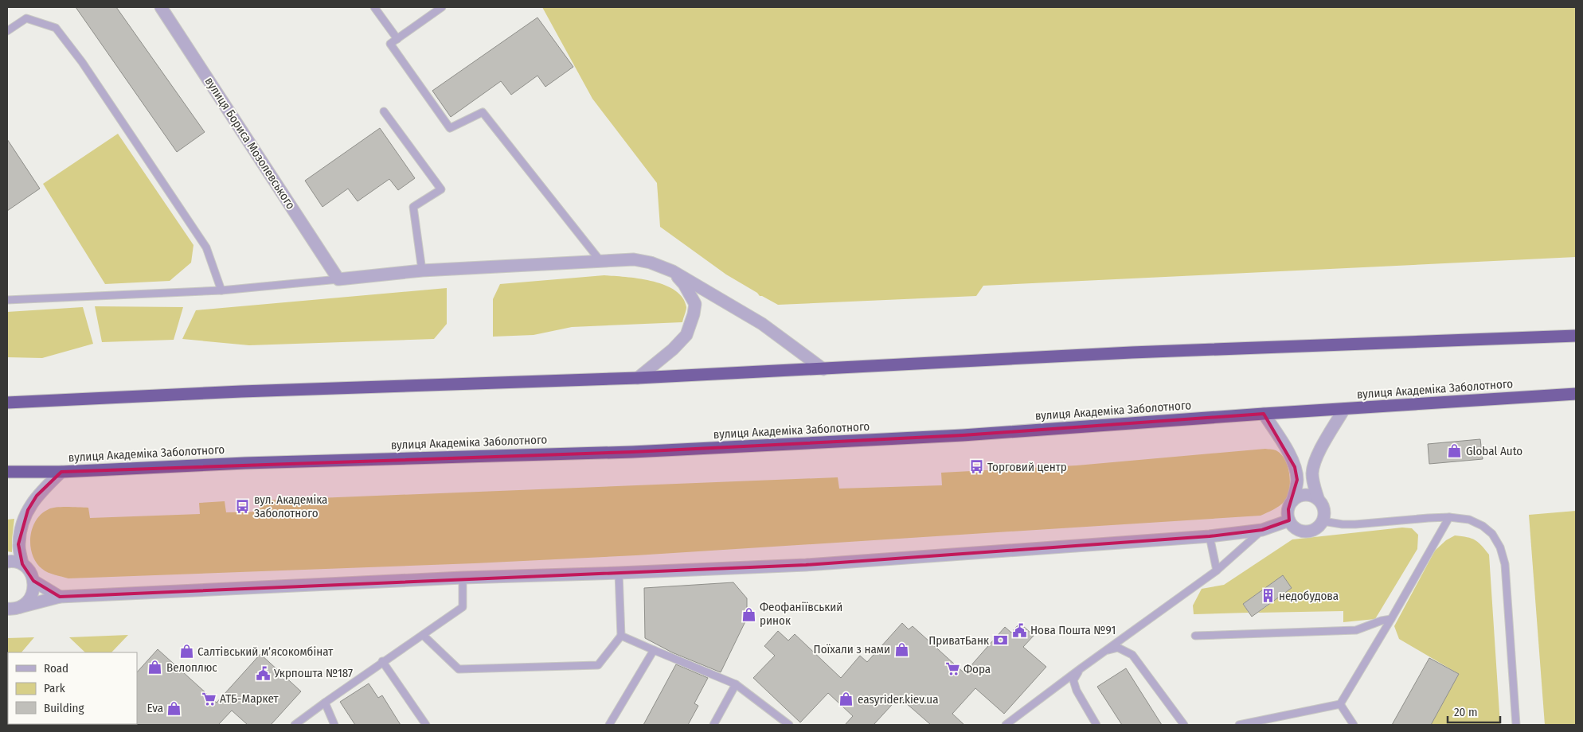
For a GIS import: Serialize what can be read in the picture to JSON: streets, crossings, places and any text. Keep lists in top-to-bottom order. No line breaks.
{"streets":{"highway":["вулиця Академіка Заболотного"],"street":["вулиця Бориса Мозолевського"]},"places":{"shop":["Global Auto","Феофаніївський ринок","Поїхали з нами","Салтівський мʼясокомбінат","Велоплюс","easyrider.kiev.ua","Eva"],"bus stop":["Торговий центр","вул. Академіка Заболотного"],"building":["недобудова"],"public building":["Нова Пошта №91","Укрпошта №187"],"bank":["ПриватБанк"],"supermarket":["Фора","АТБ-Маркет"]},"legend":["Road","Park","Building"],"scale_bar":"20 m"}
